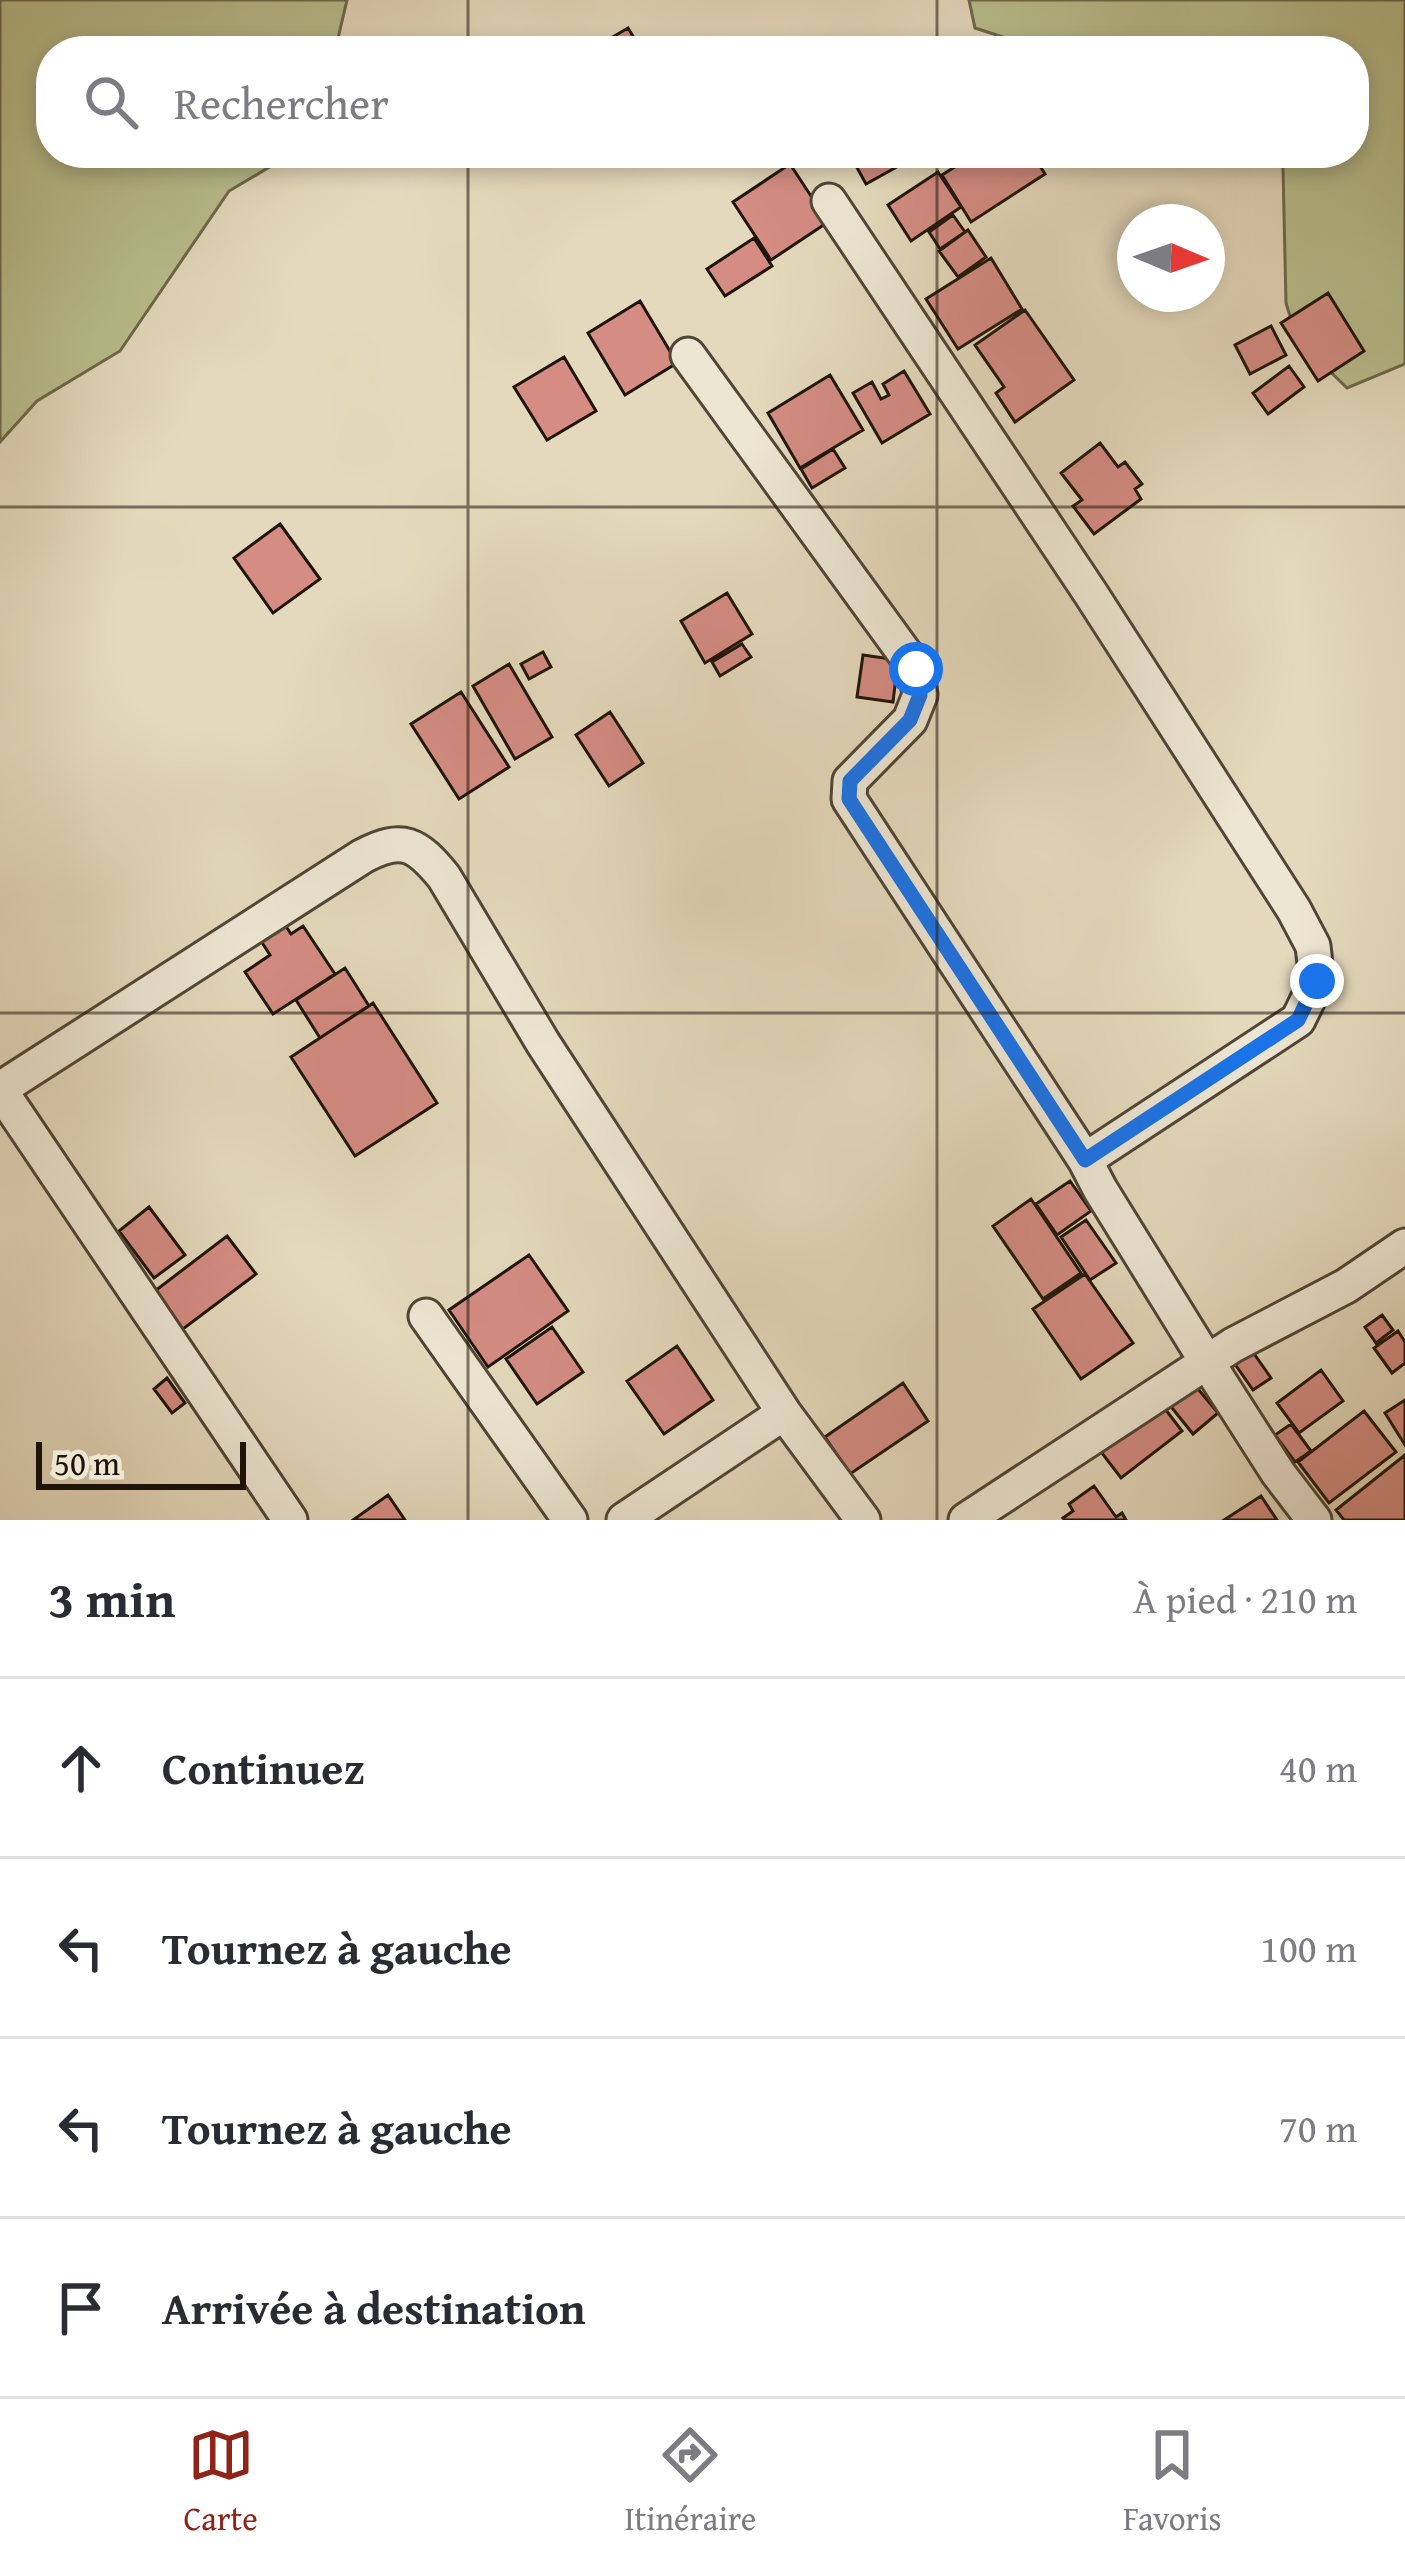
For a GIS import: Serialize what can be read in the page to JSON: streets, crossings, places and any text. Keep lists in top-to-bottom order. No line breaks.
{"scale_bar":"50 m","north":"right","page":{"search":"Rechercher","scale":"50 m","heading":["3 min","À pied · 210 m"],"list":[["Continuez","40 m"],["Tournez à gauche","100 m"],["Tournez à gauche","70 m"],"Arrivée à destination"],"nav":["Carte","Itinéraire","Favoris"]}}
